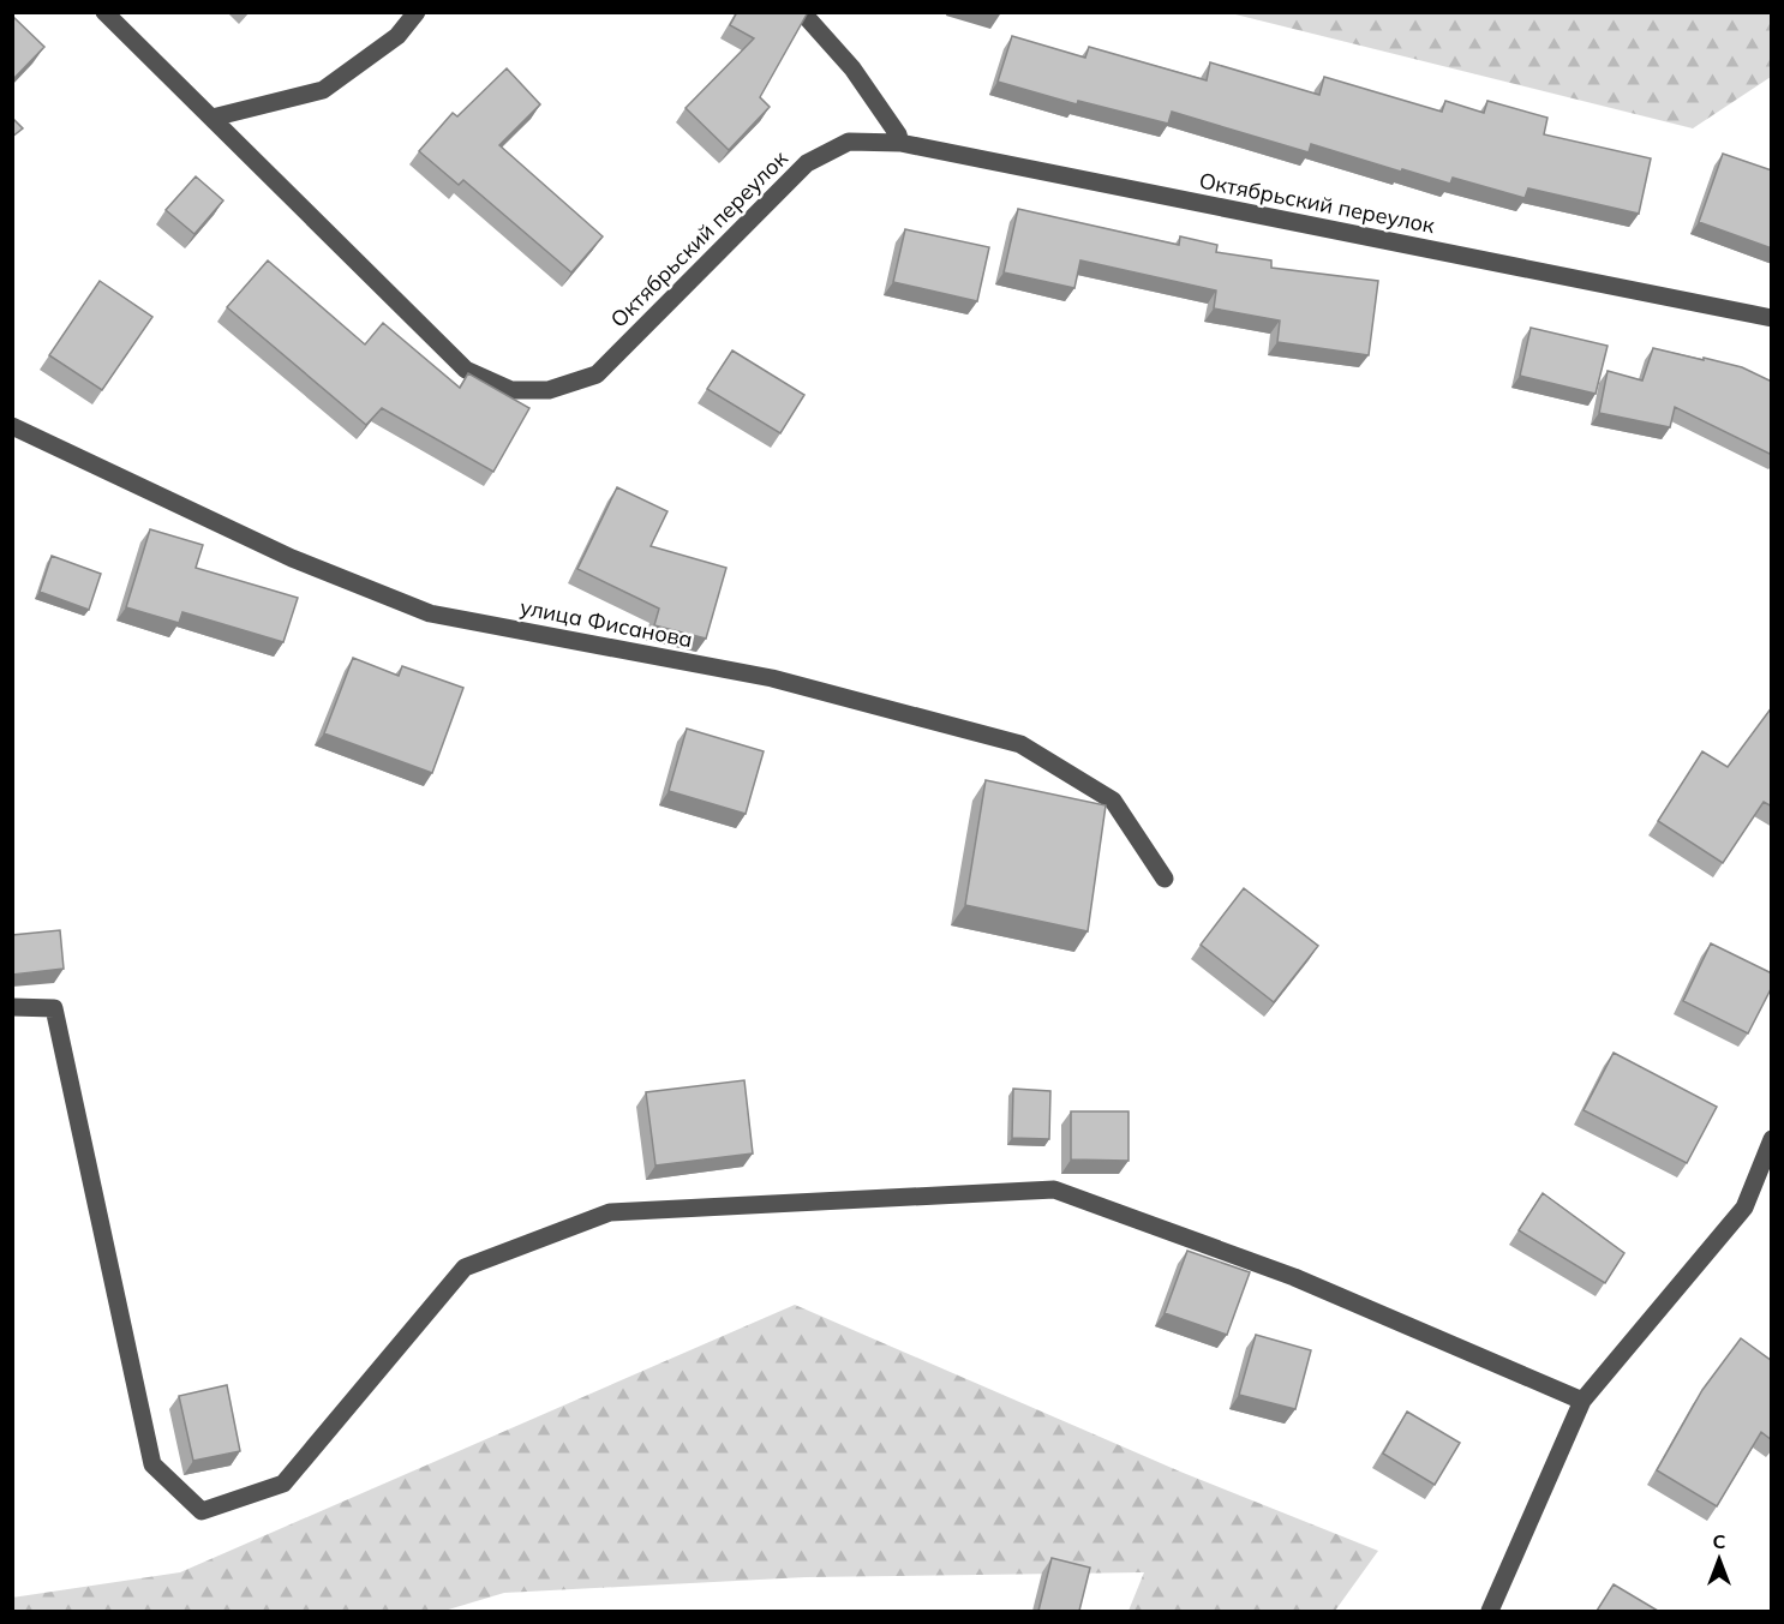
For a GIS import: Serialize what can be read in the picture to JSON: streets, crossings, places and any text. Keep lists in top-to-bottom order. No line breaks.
{"streets":{"street":["Октябрьский переулок","улица Фисанова"]},"north":"top"}
